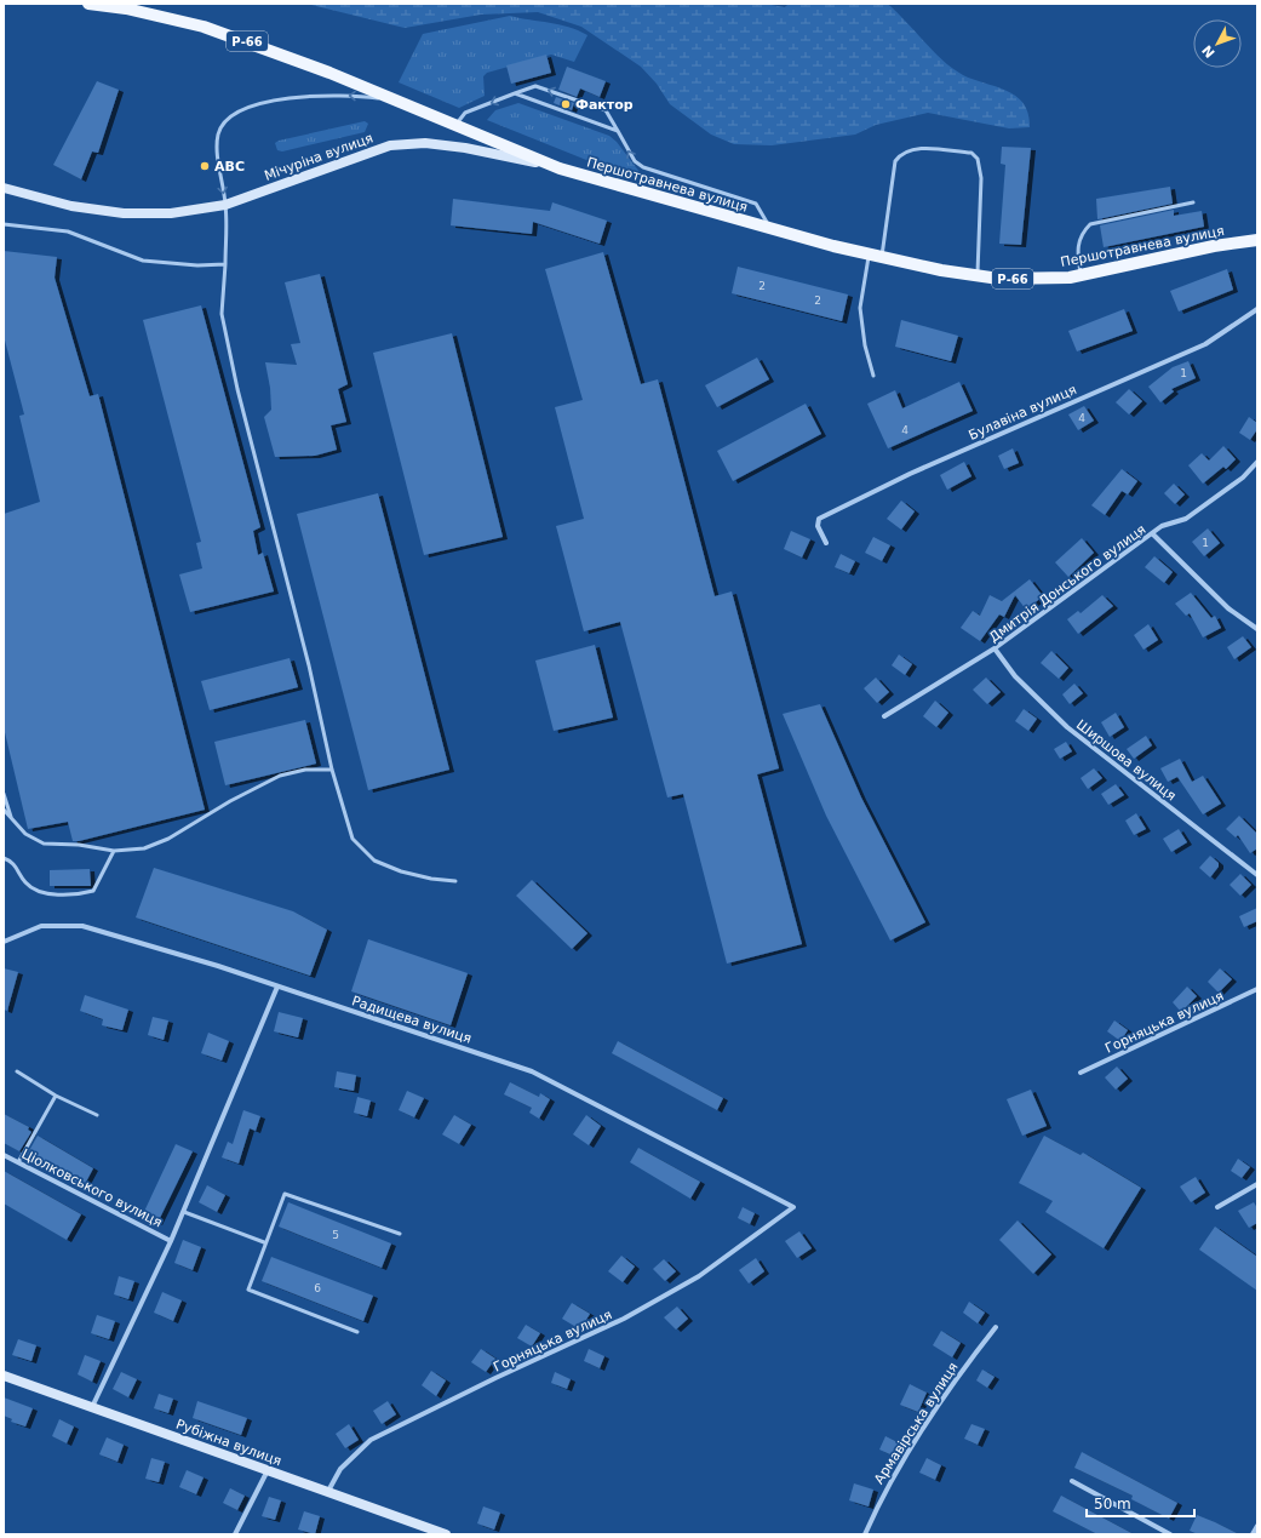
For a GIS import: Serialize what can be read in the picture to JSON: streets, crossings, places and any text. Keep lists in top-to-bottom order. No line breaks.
{"streets":{"main road":["Р-66","Першотравнева вулиця"],"street":["Мічуріна вулиця","Булавіна вулиця","Дмитрія Донського вулиця","Ширшова вулиця","Радищева вулиця","Горняцька вулиця","Ціолковського вулиця","Армавірська вулиця","Рубіжна вулиця"]},"crossings":[["Мічуріна вулиця","Першотравнева вулиця"],["Дмитрія Донського вулиця","Ширшова вулиця"],["Радищева вулиця","Горняцька вулиця"],["Горняцька вулиця","Рубіжна вулиця"]],"places":["Фактор","ABC"],"house_numbers":["2","2","1","4","4","1","5","6"],"scale_bar":"50 m","north":"bottom left"}
